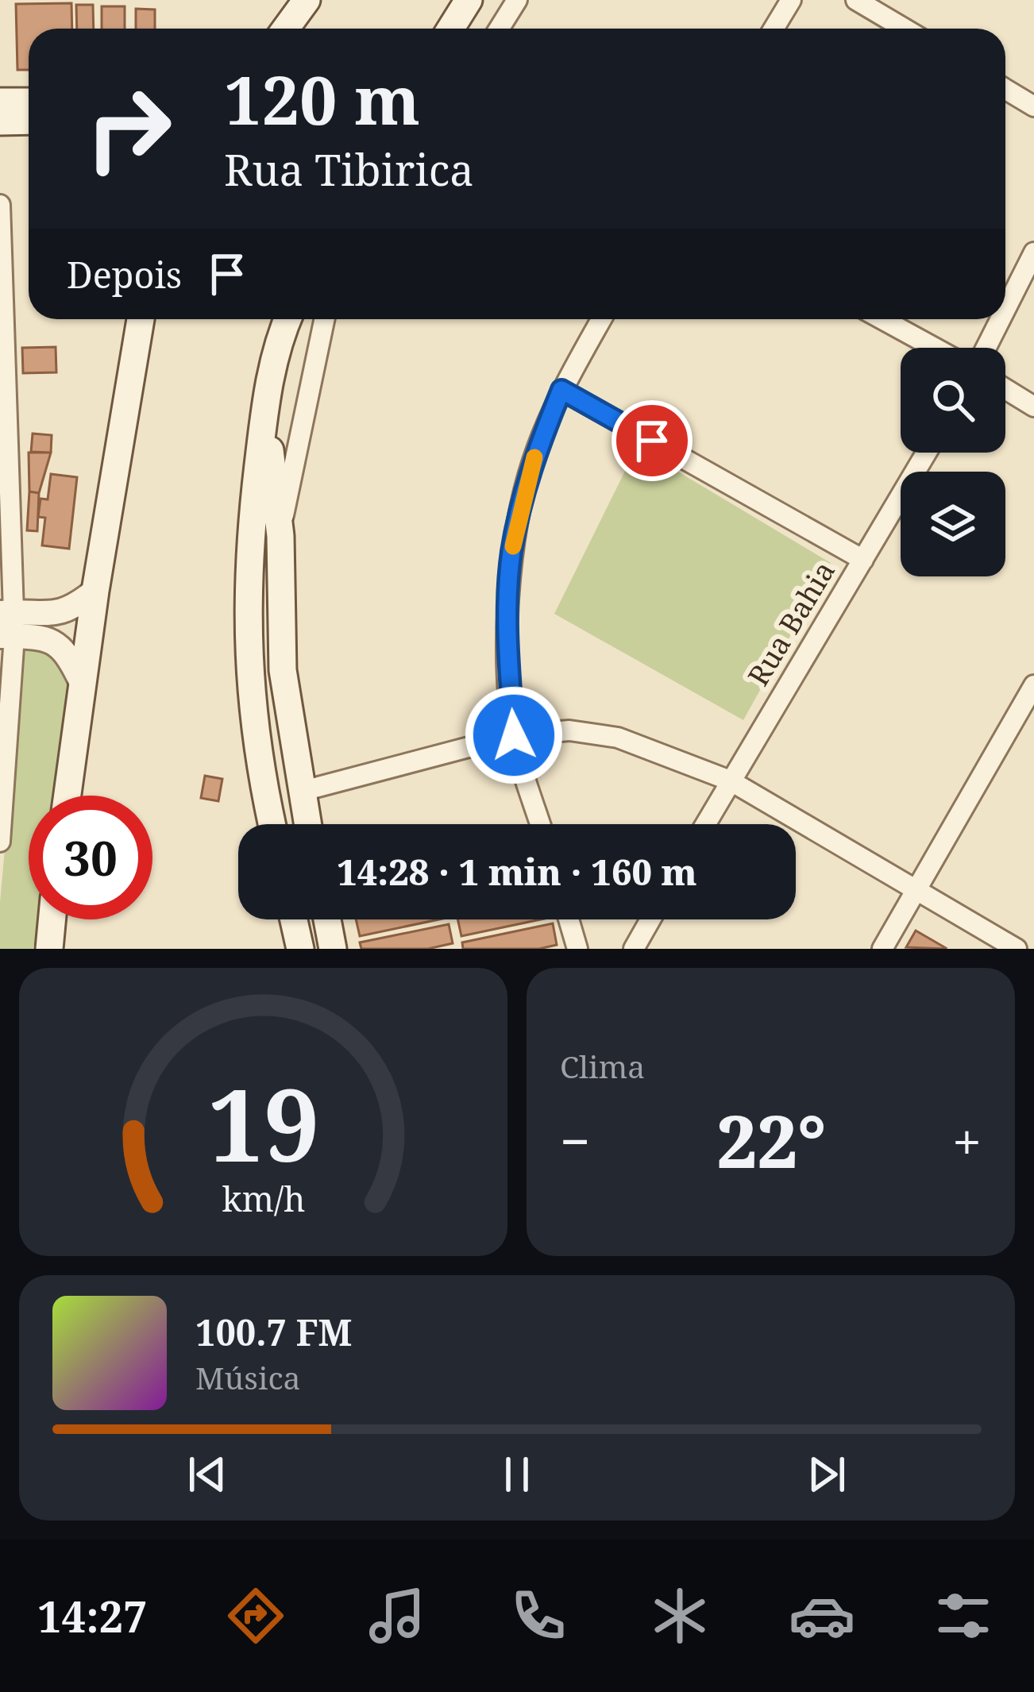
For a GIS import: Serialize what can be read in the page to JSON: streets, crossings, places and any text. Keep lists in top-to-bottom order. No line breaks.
{"streets":{"street":["Rua Bahia"]},"page":{"turn":["120 m","Rua Tibirica"],"then":"Depois","limit":"30","trip":"14:28 · 1 min · 160 m","tile":"Clima","heat":["−","22°","+"],"song":["100.7 FM","Música"],"tabs":"14:27","gauge":["19","km/h"]}}
